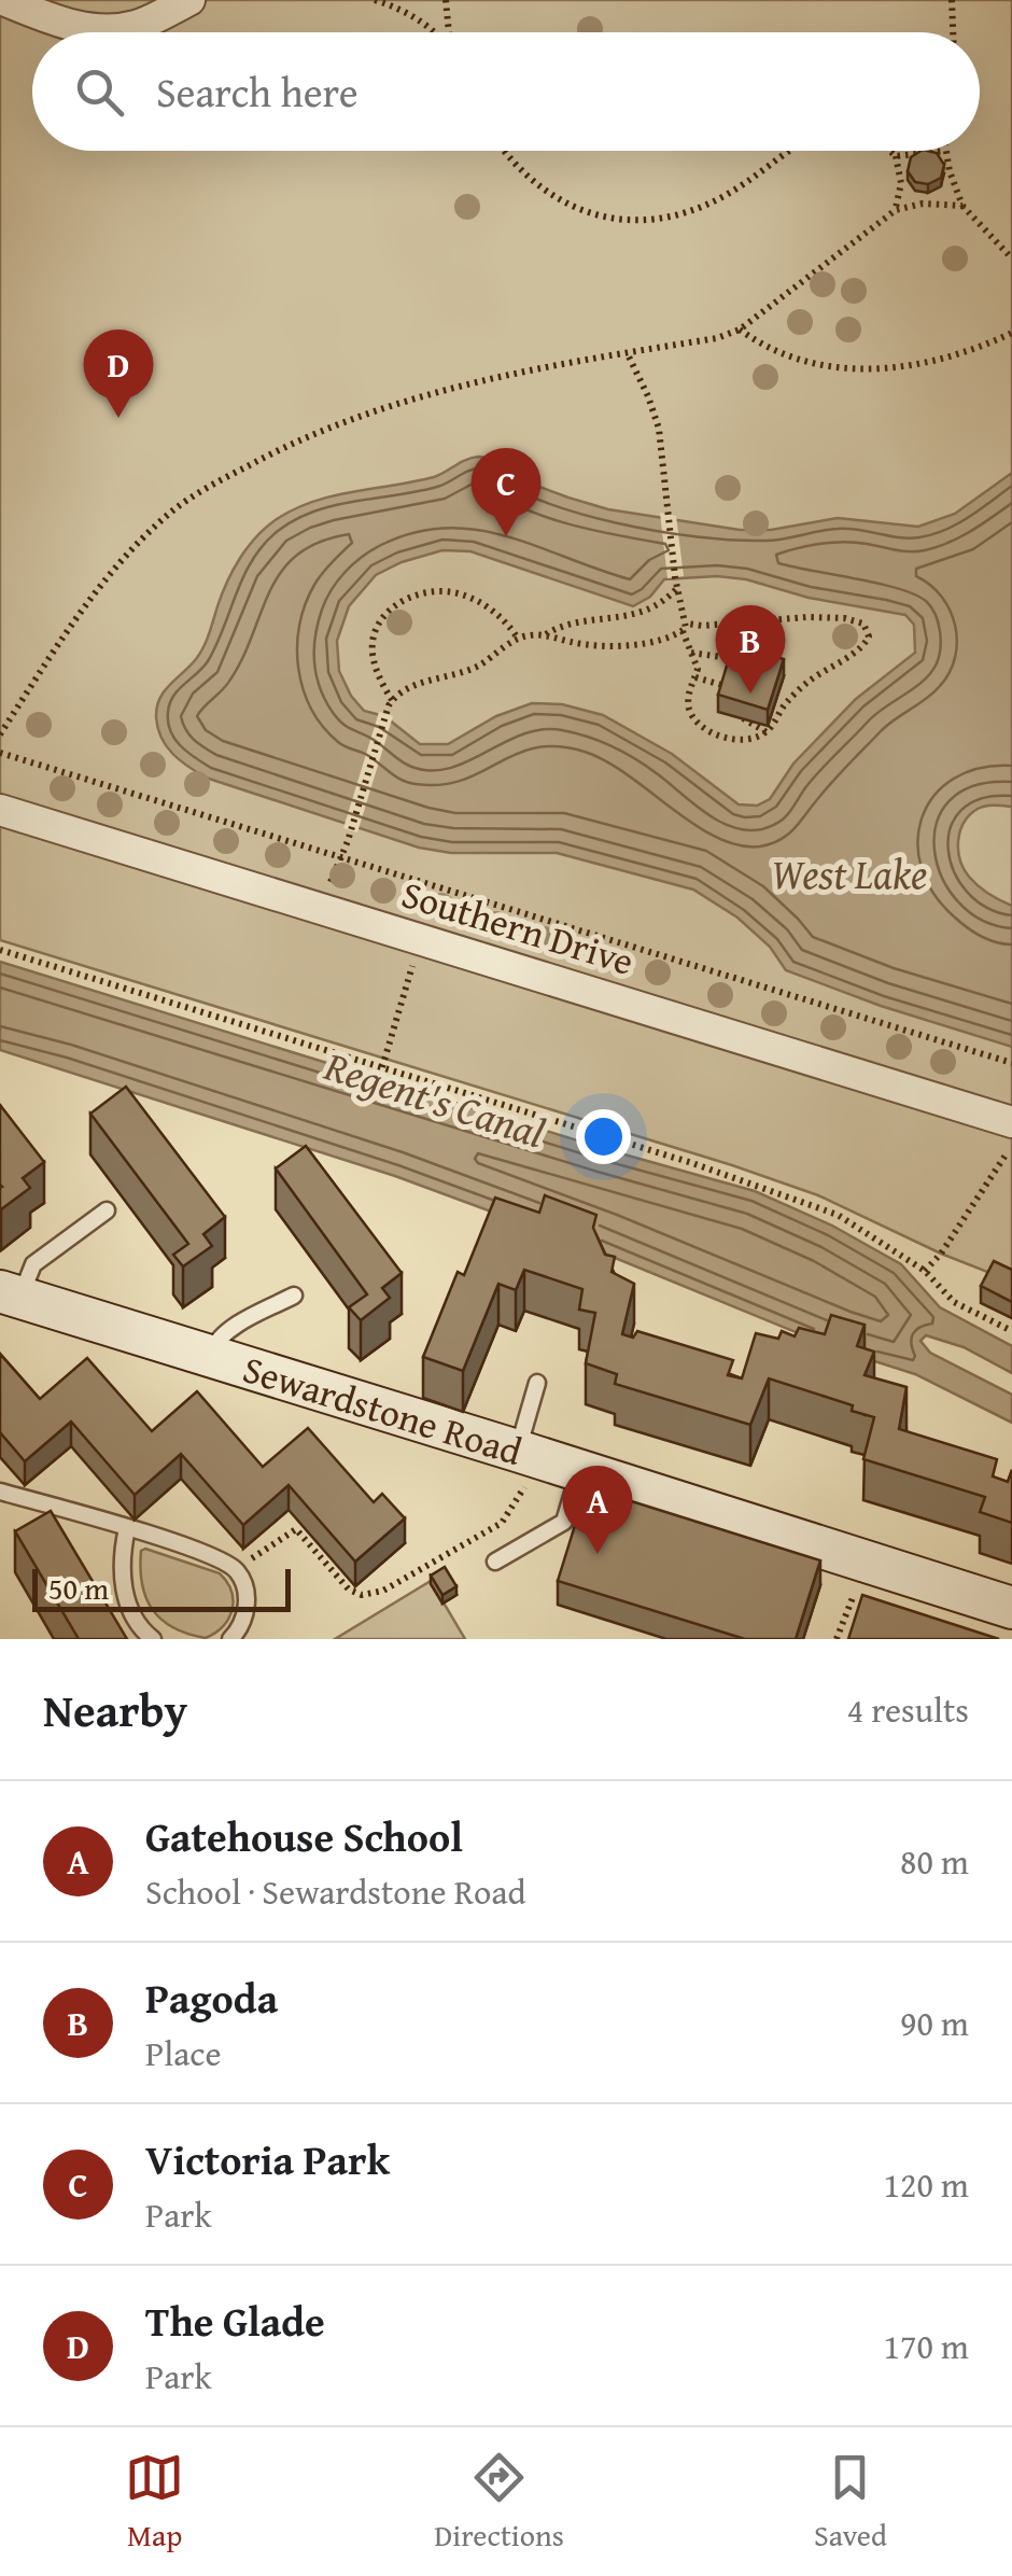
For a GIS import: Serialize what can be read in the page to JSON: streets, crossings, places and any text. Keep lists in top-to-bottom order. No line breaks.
{"streets":{"main road":["Sewardstone Road"],"street":["Southern Drive"]},"water":["West Lake","Regent's Canal"],"scale_bar":"50 m","page":{"search":"Search here","pins":["D","C","B","A"],"scale":"50 m","heading":["Nearby","4 results"],"list":[{"mark":"A","name":"Gatehouse School","note":"School · Sewardstone Road","value":"80 m"},{"mark":"B","name":"Pagoda","note":"Place","value":"90 m"},{"mark":"C","name":"Victoria Park","note":"Park","value":"120 m"},{"mark":"D","name":"The Glade","note":"Park","value":"170 m"}],"nav":["Map","Directions","Saved"]}}
